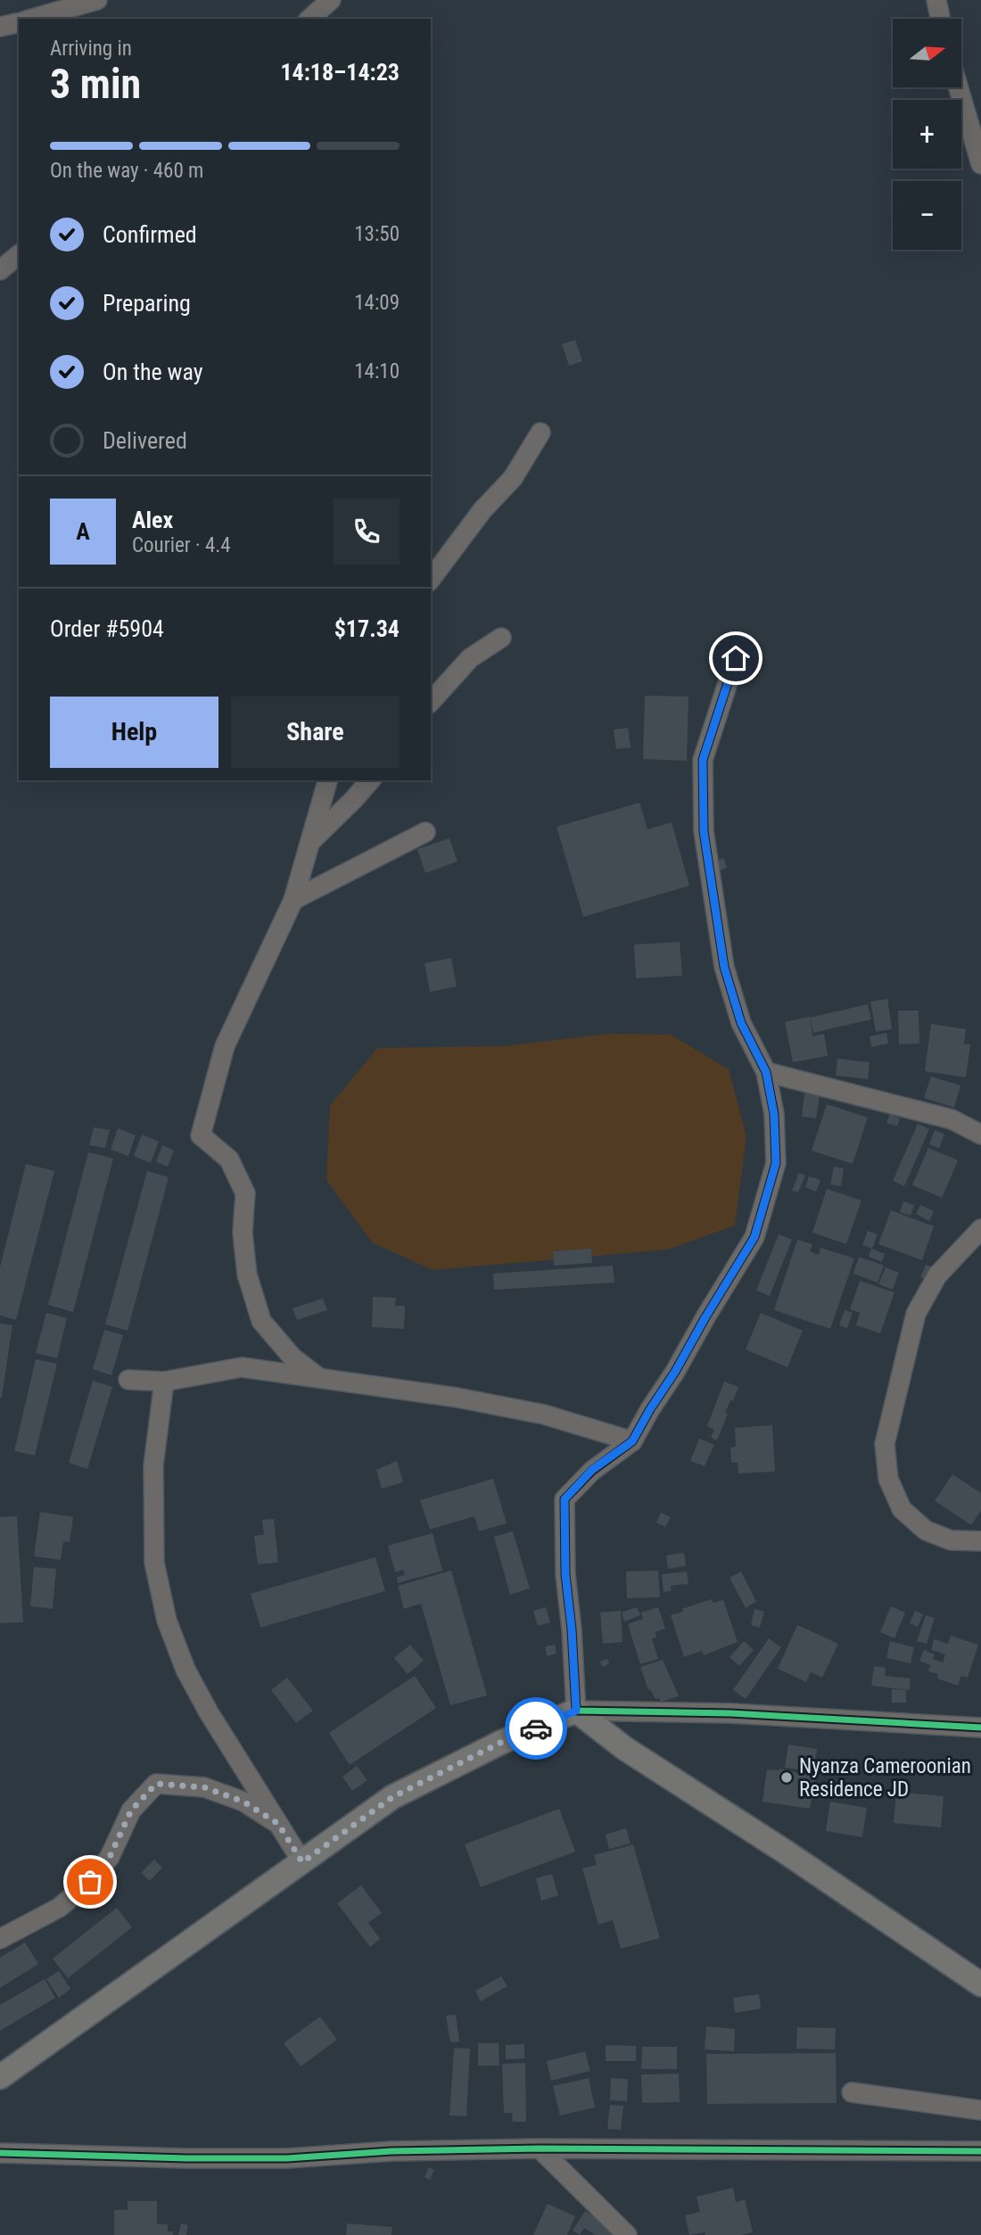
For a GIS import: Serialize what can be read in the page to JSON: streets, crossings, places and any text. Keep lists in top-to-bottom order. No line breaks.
{"places":["Nyanza Cameroonian Residence JD"],"north":"right","page":{"map_buttons":["+","−"],"heading":["3 min","Arriving in","14:18–14:23"],"panel":["Alex","Courier · 4.4","Order #5904","$17.34"],"bar":"On the way · 460 m","list":[["Confirmed","13:50"],["Preparing","14:09"],["On the way","14:10"],"Delivered"],"round":"A","buttons":["Help","Share"]}}
